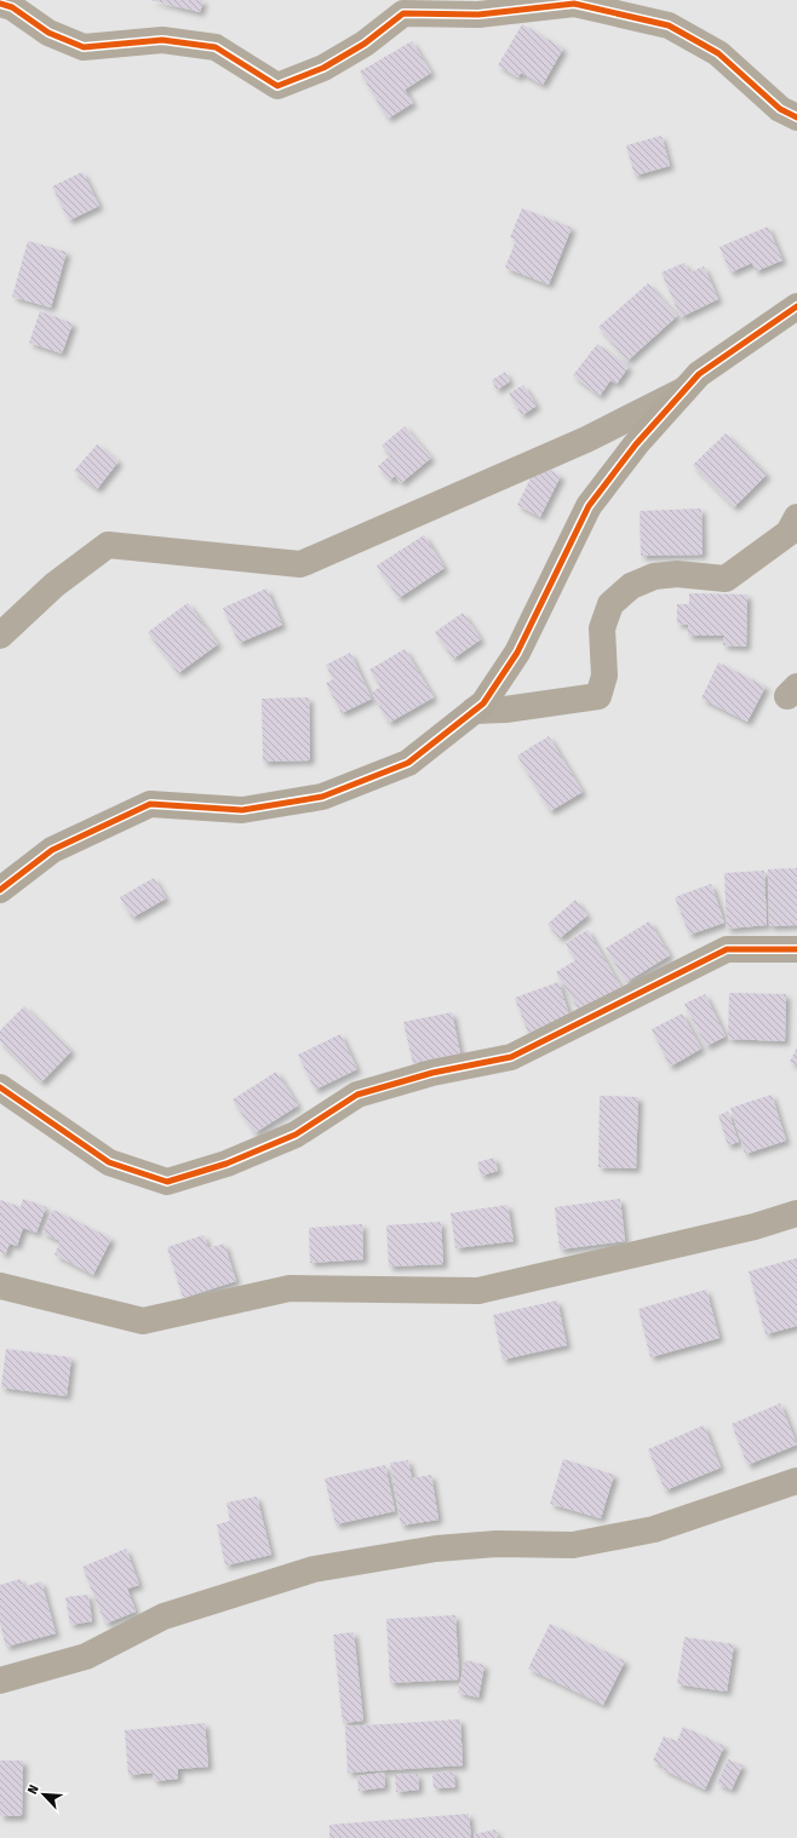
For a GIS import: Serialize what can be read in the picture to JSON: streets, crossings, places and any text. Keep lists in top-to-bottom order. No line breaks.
{"north":"top left"}
